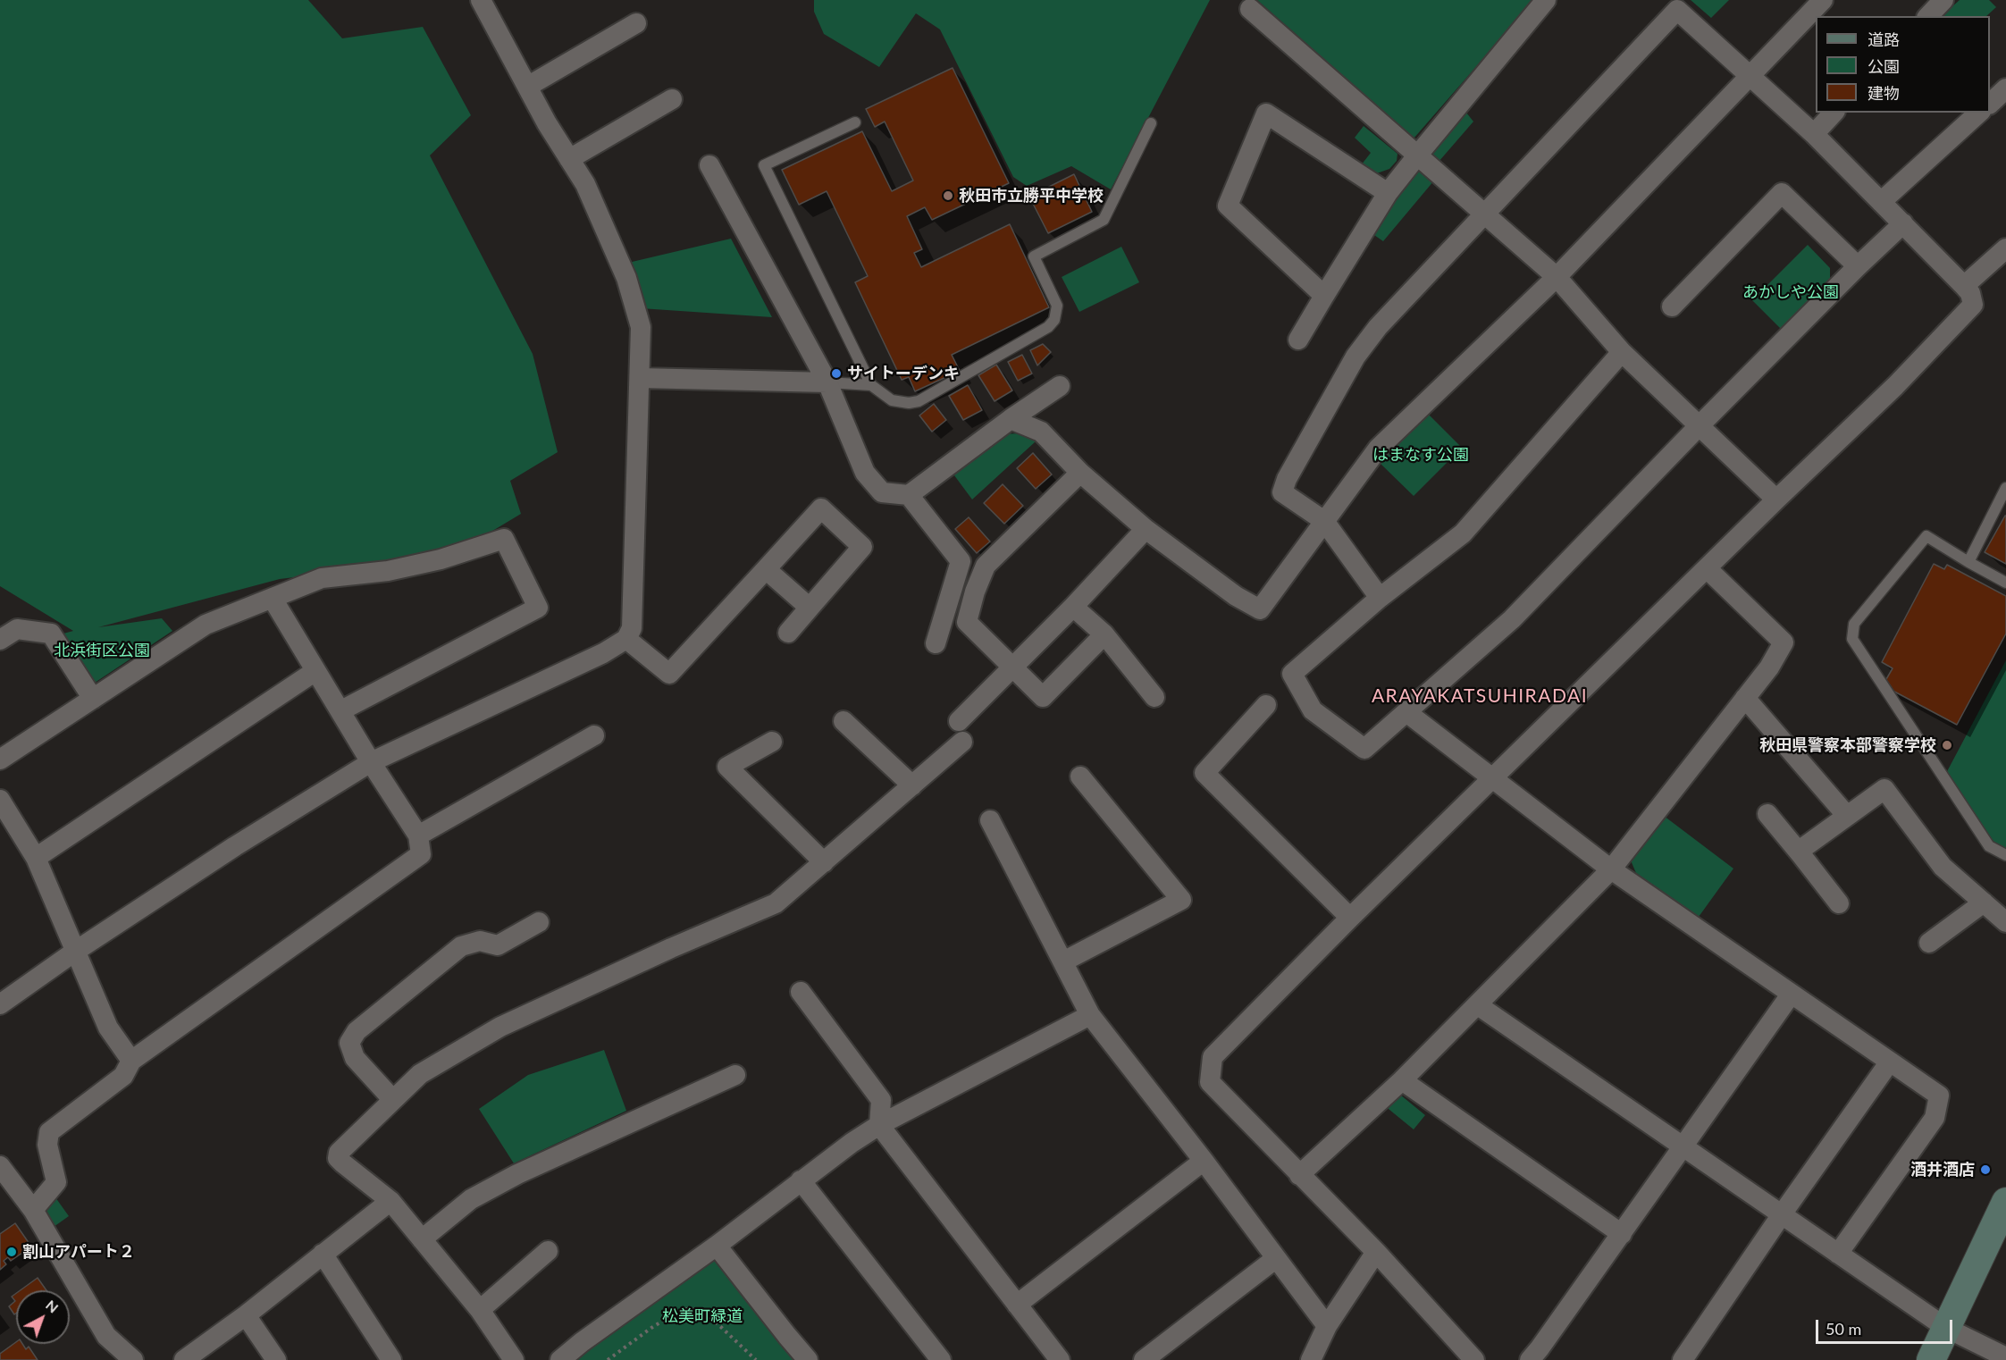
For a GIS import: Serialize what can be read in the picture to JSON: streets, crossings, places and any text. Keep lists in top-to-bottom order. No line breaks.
{"districts":["ARAYAKATSUHIRADAI"],"parks":["あかしや公園","はまなす公園","北浜街区公園","松美町緑道"],"places":["秋田市立勝平中学校","サイトーデンキ","秋田県警察本部警察学校","酒井酒店","割山アパート２"],"legend":["道路","公園","建物"],"scale_bar":"50 m","north":"top right"}
